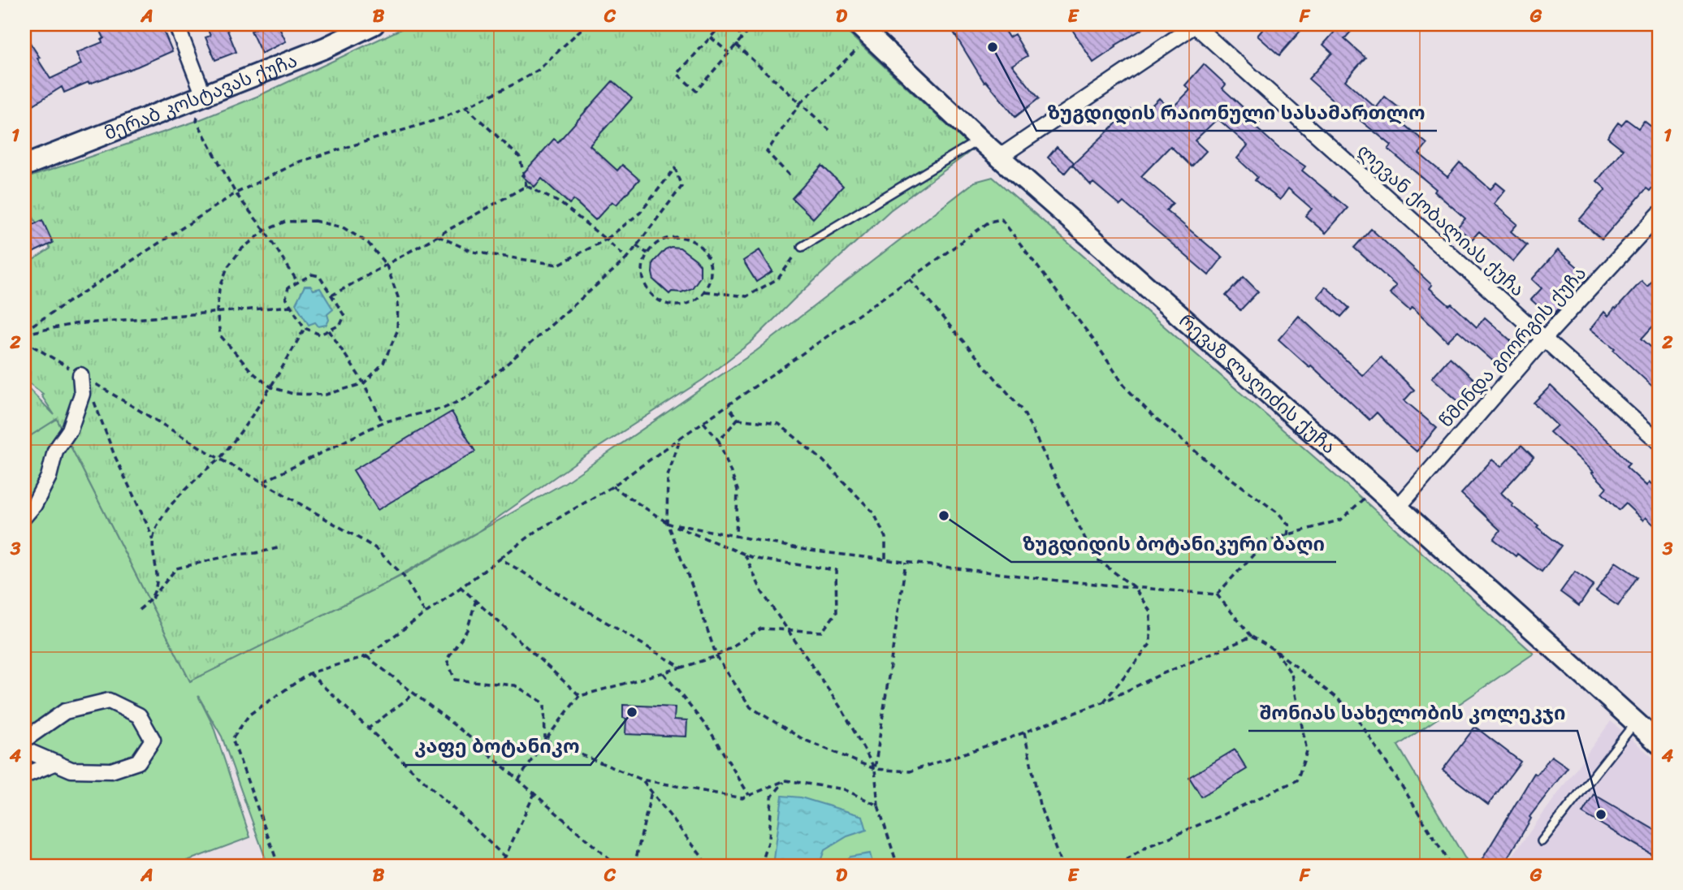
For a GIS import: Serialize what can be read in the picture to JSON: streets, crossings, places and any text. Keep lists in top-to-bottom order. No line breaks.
{"streets":{"street":["მერაბ კოსტავას ქუჩა","ლევან ქობალიას ქუჩა","წმინდა გიორგის ქუჩა","რევაზ ლაღიძის ქუჩა"]},"crossings":[["ლევან ქობალიას ქუჩა","წმინდა გიორგის ქუჩა"],["ლევან ქობალიას ქუჩა","რევაზ ლაღიძის ქუჩა"],["წმინდა გიორგის ქუჩა","რევაზ ლაღიძის ქუჩა"]],"places":["ზუგდიდის რაიონული სასამართლო","ზუგდიდის ბოტანიკური ბაღი","კაფე ბოტანიკო","შონიას სახელობის კოლეკჯი"],"grid":{"columns":["A","B","C","D","E","F","G"],"rows":["1","2","3","4"]}}
